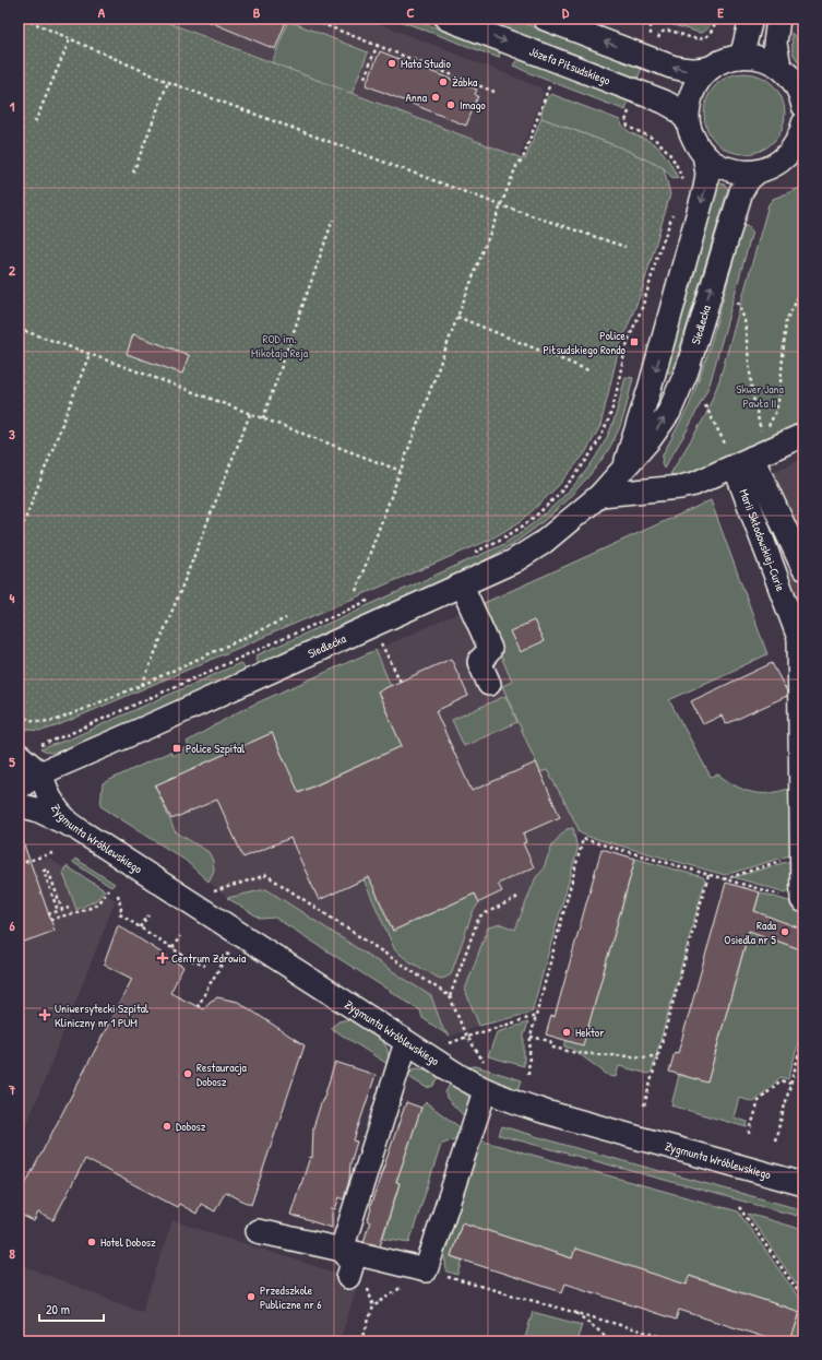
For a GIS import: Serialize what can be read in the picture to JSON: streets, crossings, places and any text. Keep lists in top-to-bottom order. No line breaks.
{"streets":{"street":["Józefa Piłsudskiego","Siedlecka","Marii Skłodowskiej-Curie","Zygmunta Wróblewskiego"]},"crossings":[["Siedlecka","Zygmunta Wróblewskiego"]],"parks":["ROD im. Mikołaja Reja","Skwer Jana Pawła II"],"places":{"other":["Mata Studio","Żabka","Anna","Imago","Rada Osiedla nr 5","Hektor","Restauracja Dobosz","Dobosz","Hotel Dobosz","Przedszkole Publiczne nr 6"],"transit":["Police Piłsudskiego Rondo","Police Szpital"],"health":["Centrum Zdrowia","Uniwersytecki Szpital Kliniczny nr 1 PUM"]},"scale_bar":"20 m","grid":{"columns":["A","B","C","D","E"],"rows":["1","2","3","4","5","6","7","8"]}}
